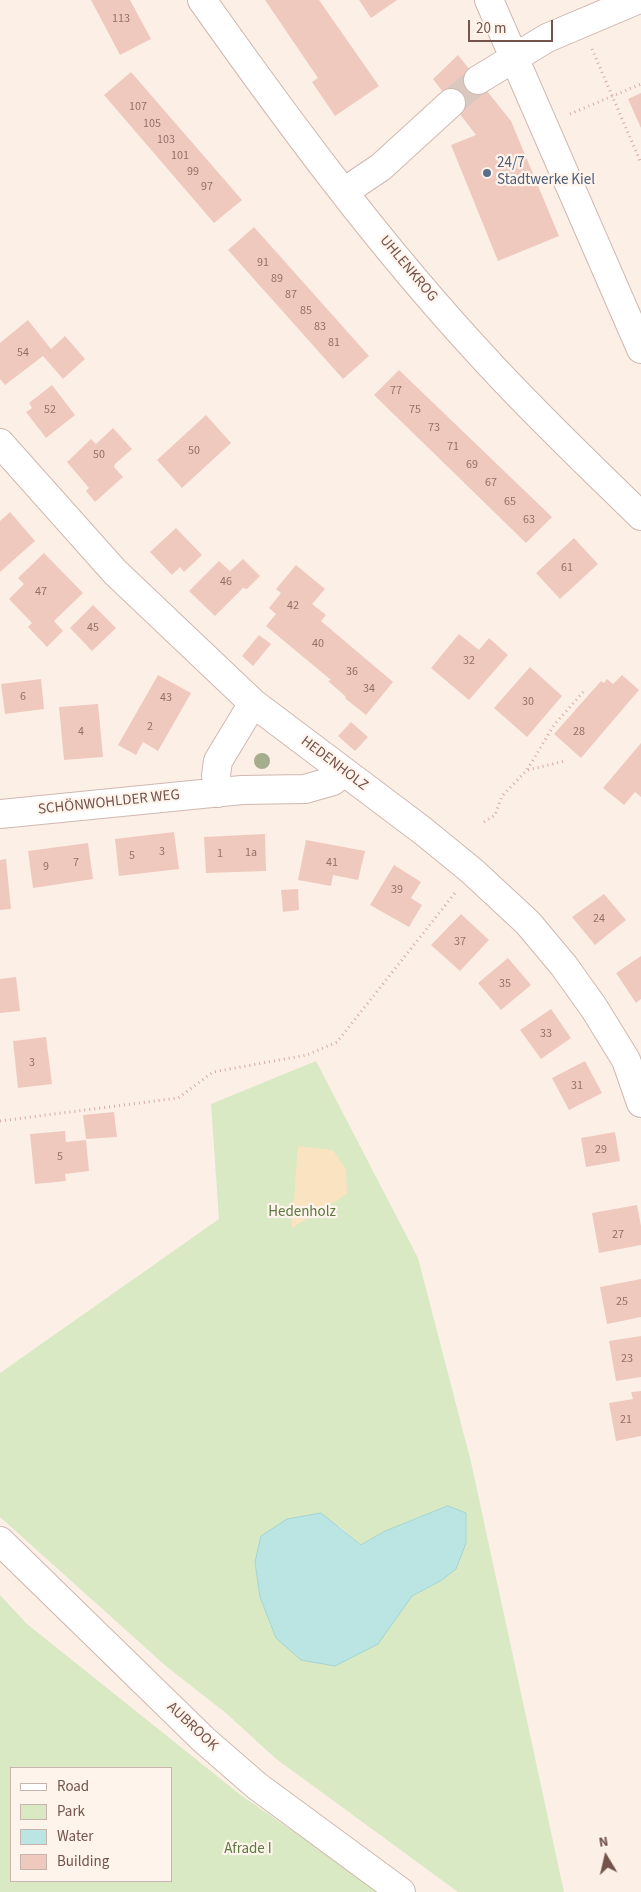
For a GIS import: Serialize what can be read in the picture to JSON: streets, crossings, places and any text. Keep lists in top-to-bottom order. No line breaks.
{"streets":{"street":["UHLENKROG","HEDENHOLZ","SCHÖNWOHLDER WEG","AUBROOK"]},"crossings":[["HEDENHOLZ","SCHÖNWOHLDER WEG"]],"parks":["Hedenholz","Afrade I"],"places":["24/7 Stadtwerke Kiel"],"house_numbers":["113","107","105","103","101","99","97","91","89","87","85","83","81","54","77","52","75","73","71","50","50","69","67","65","63","61","46","47","42","45","40","32","36","34","6","43","30","2","4","28","3","1a","1","5","7","41","9","39","24","37","35","33","3","31","29","5","27","25","23","21"],"legend":["Road","Park","Water","Building"],"scale_bar":"20 m","north":"top"}
